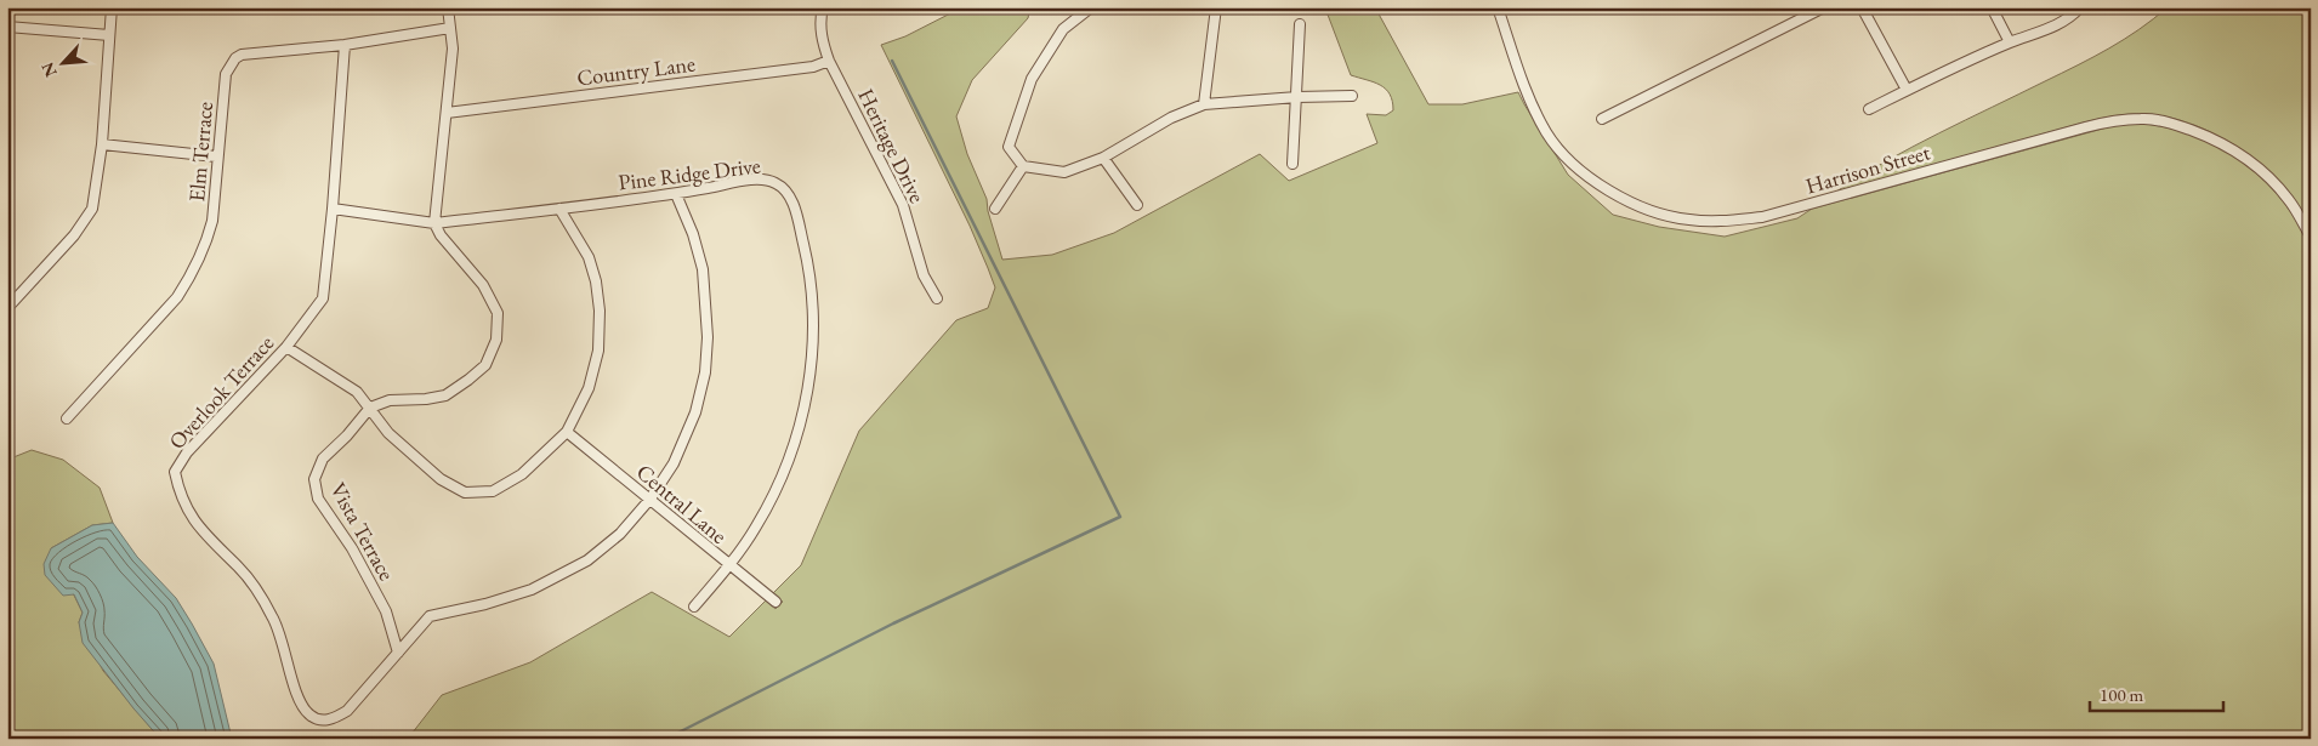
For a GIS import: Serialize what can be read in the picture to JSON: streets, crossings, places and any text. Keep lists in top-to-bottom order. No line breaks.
{"streets":{"street":["Country Lane","Heritage Drive","Elm Terrace","Harrison Street","Pine Ridge Drive","Overlook Terrace","Central Lane","Vista Terrace"]},"crossings":[["Country Lane","Heritage Drive"],["Elm Terrace","Overlook Terrace"],["Pine Ridge Drive","Overlook Terrace"],["Pine Ridge Drive","Central Lane"],["Overlook Terrace","Central Lane"],["Overlook Terrace","Vista Terrace"]],"scale_bar":"100 m","north":"bottom left"}
